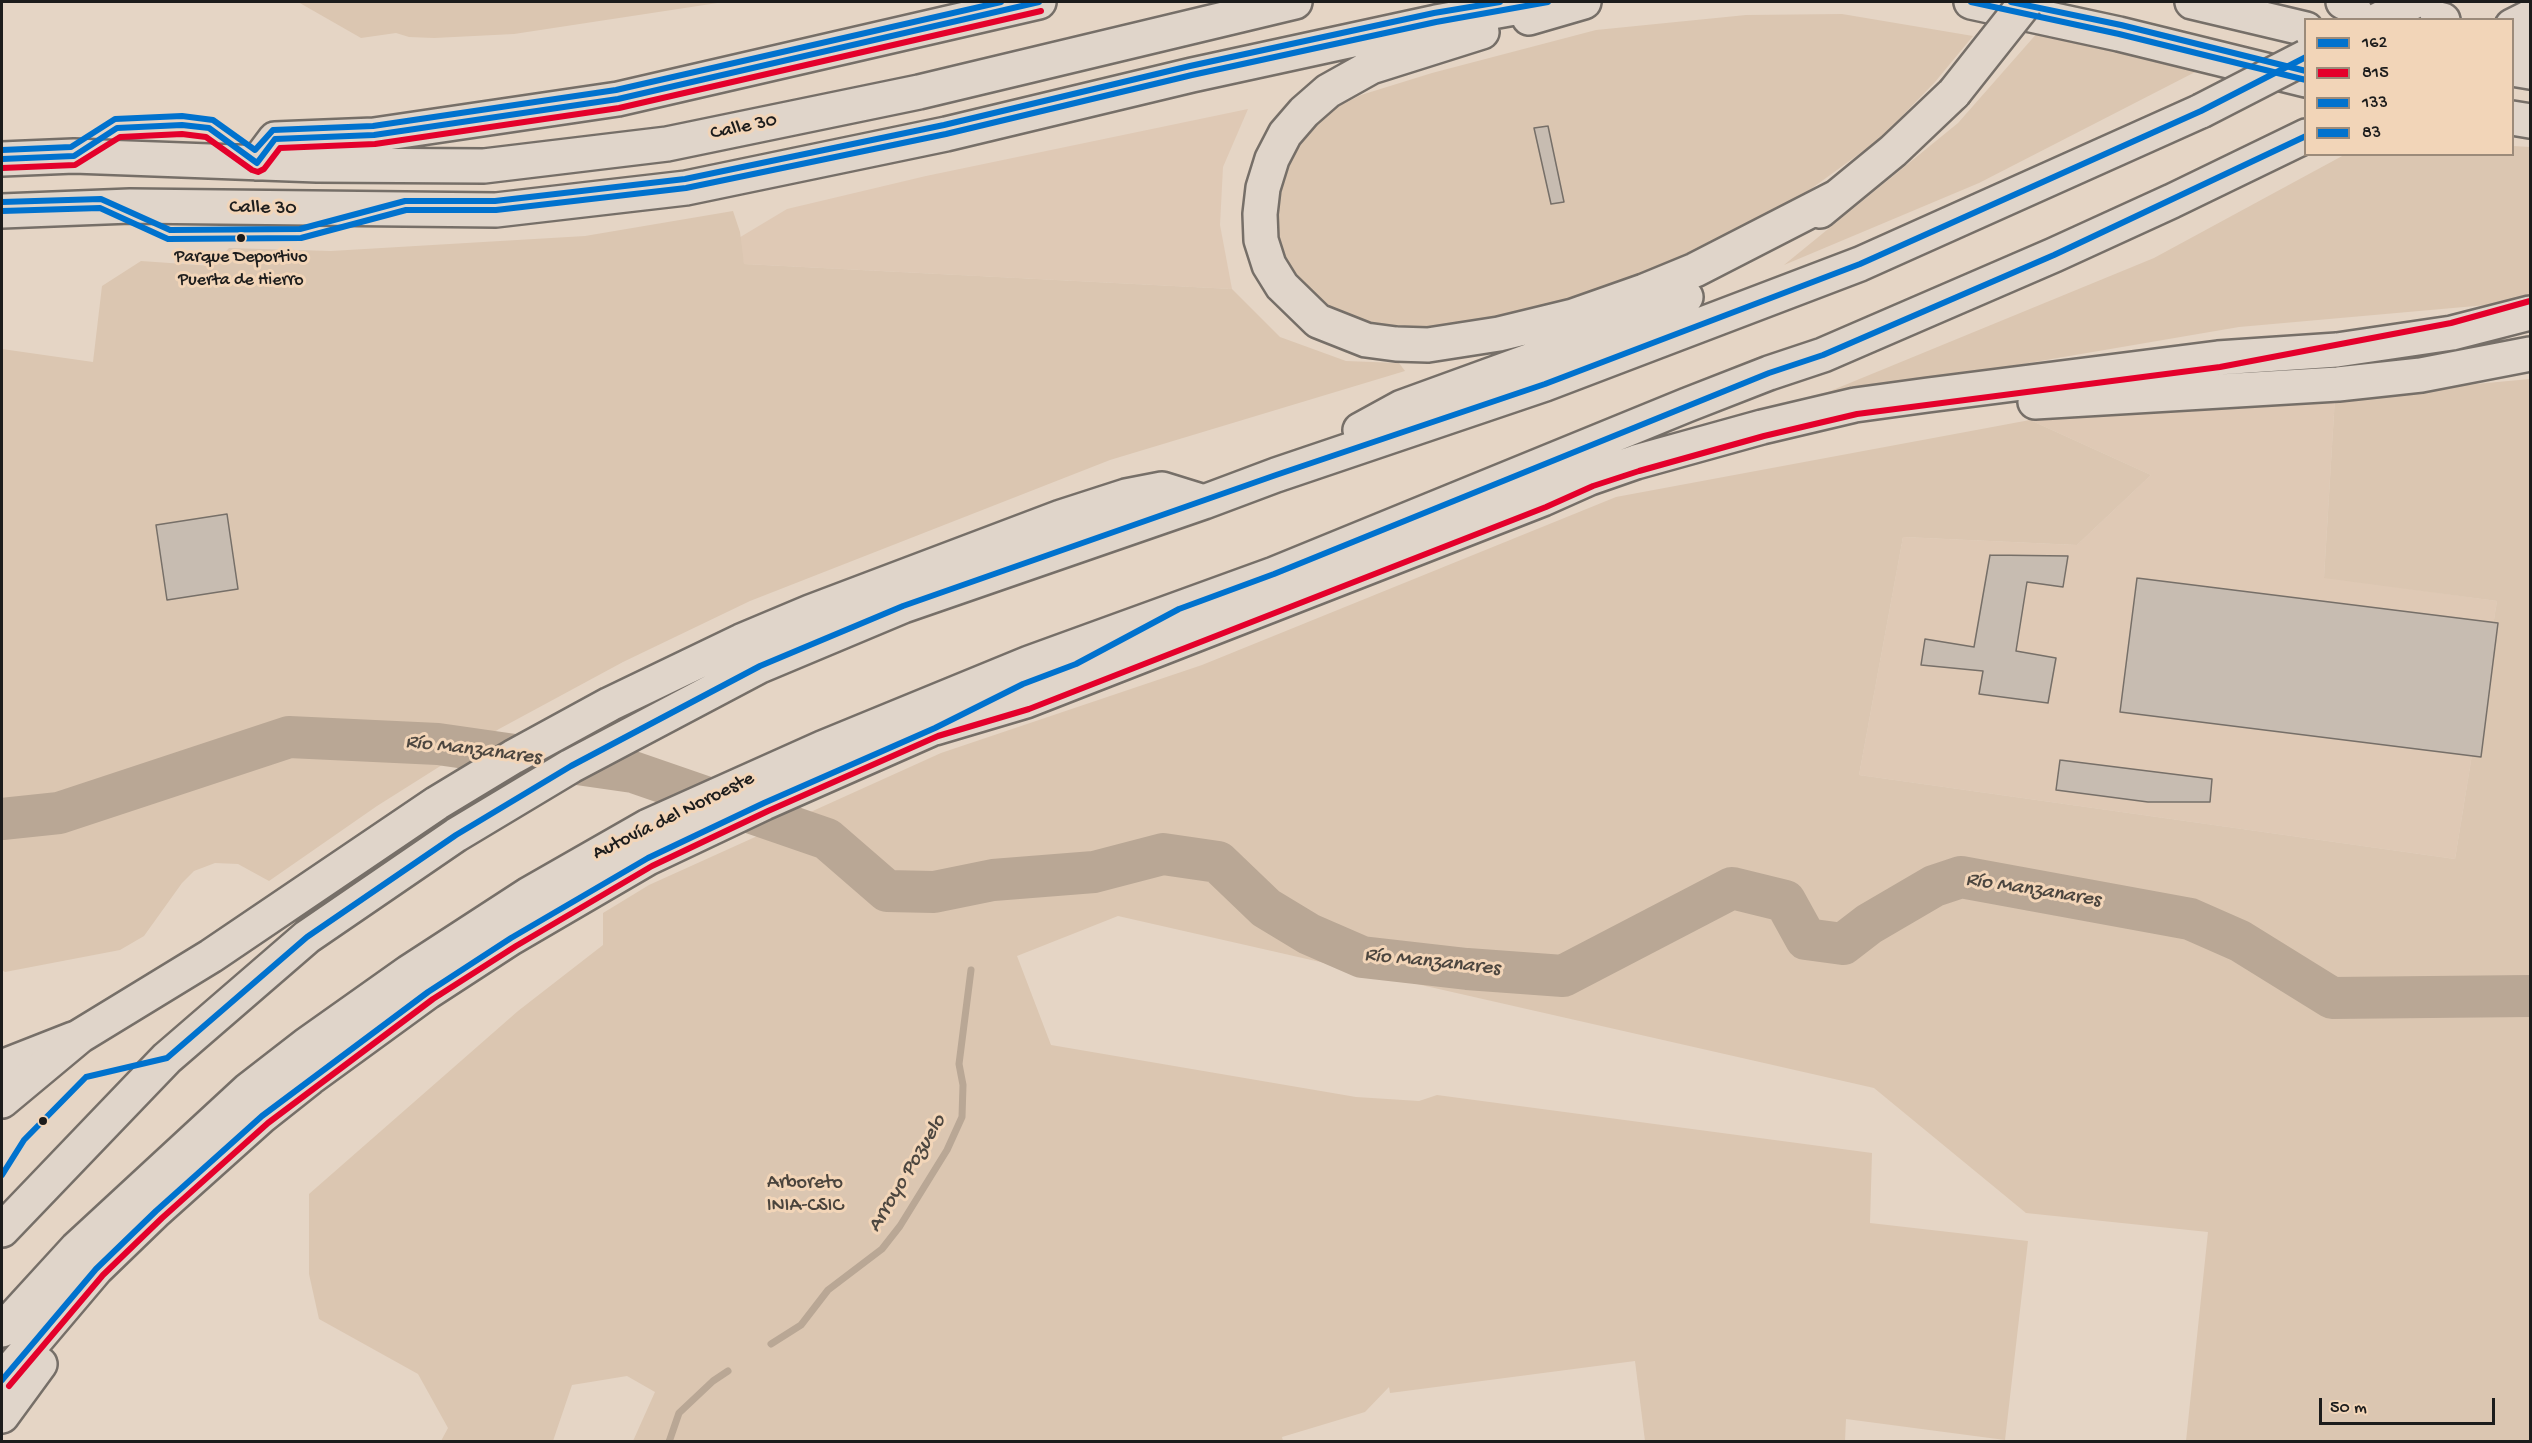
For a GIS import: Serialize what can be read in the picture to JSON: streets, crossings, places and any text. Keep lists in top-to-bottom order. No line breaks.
{"streets":{"main road":["Calle 30","Autovía del Noroeste"]},"water":["Río Manzanares","Arroyo Pozuelo"],"parks":["Arboreto INIA-CSIC"],"places":["Parque Deportivo Puerta de Hierro"],"lines":["transit line 133","transit line 83","transit line 815","transit line 162"],"legend":["162","815","133","83"],"scale_bar":"50 m"}
